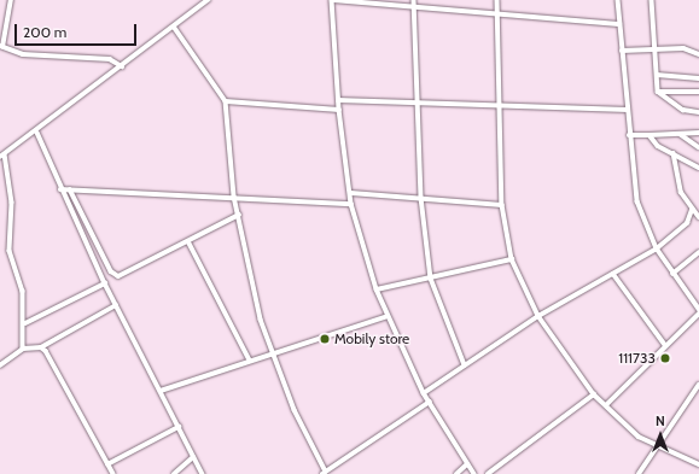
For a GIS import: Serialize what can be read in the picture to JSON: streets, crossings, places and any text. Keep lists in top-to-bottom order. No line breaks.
{"places":["Mobily store","111733"],"scale_bar":"200 m","north":"top"}
